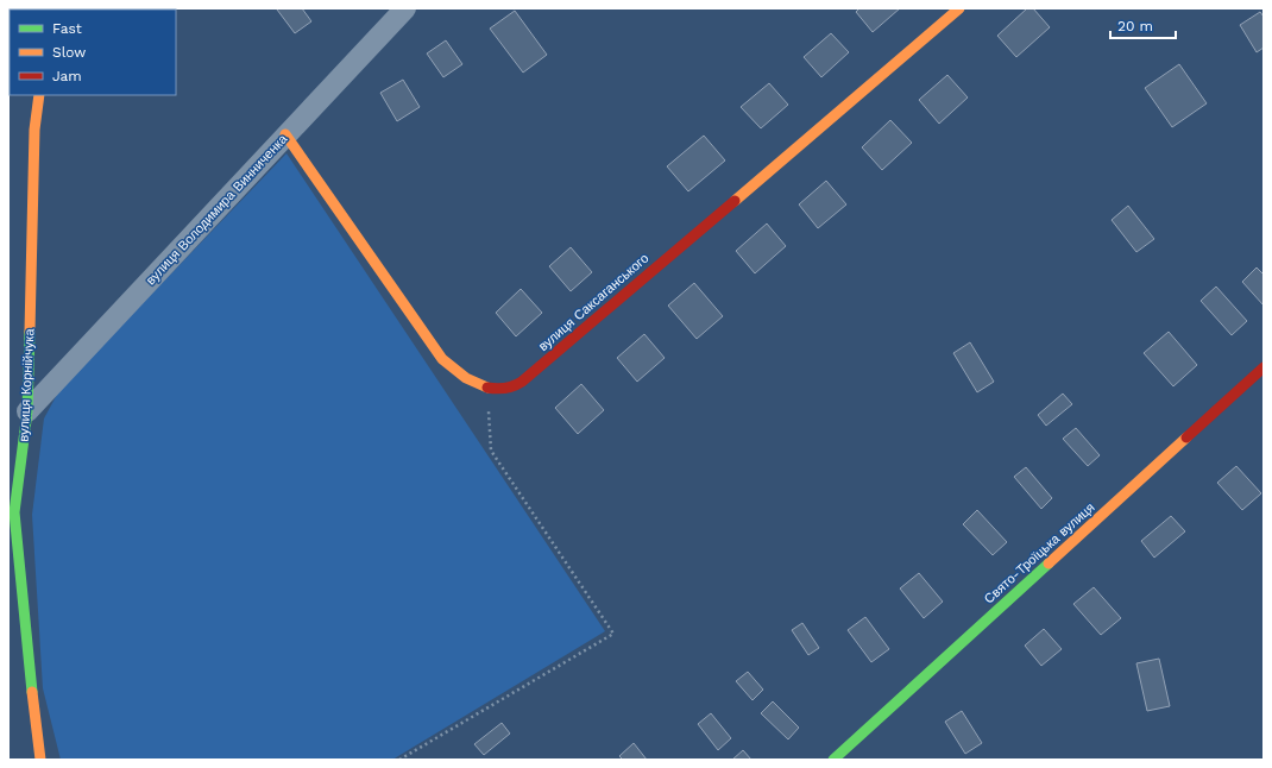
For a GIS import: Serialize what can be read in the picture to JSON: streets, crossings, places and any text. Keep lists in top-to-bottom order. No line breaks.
{"streets":{"street":["вулиця Володимира Винниченка","вулиця Саксаганського","вулиця Корнійчука","Свято-Троїцька вулиця"]},"crossings":[["вулиця Володимира Винниченка","вулиця Саксаганського"],["вулиця Володимира Винниченка","вулиця Корнійчука"]],"legend":["Fast","Slow","Jam"],"scale_bar":"20 m"}
